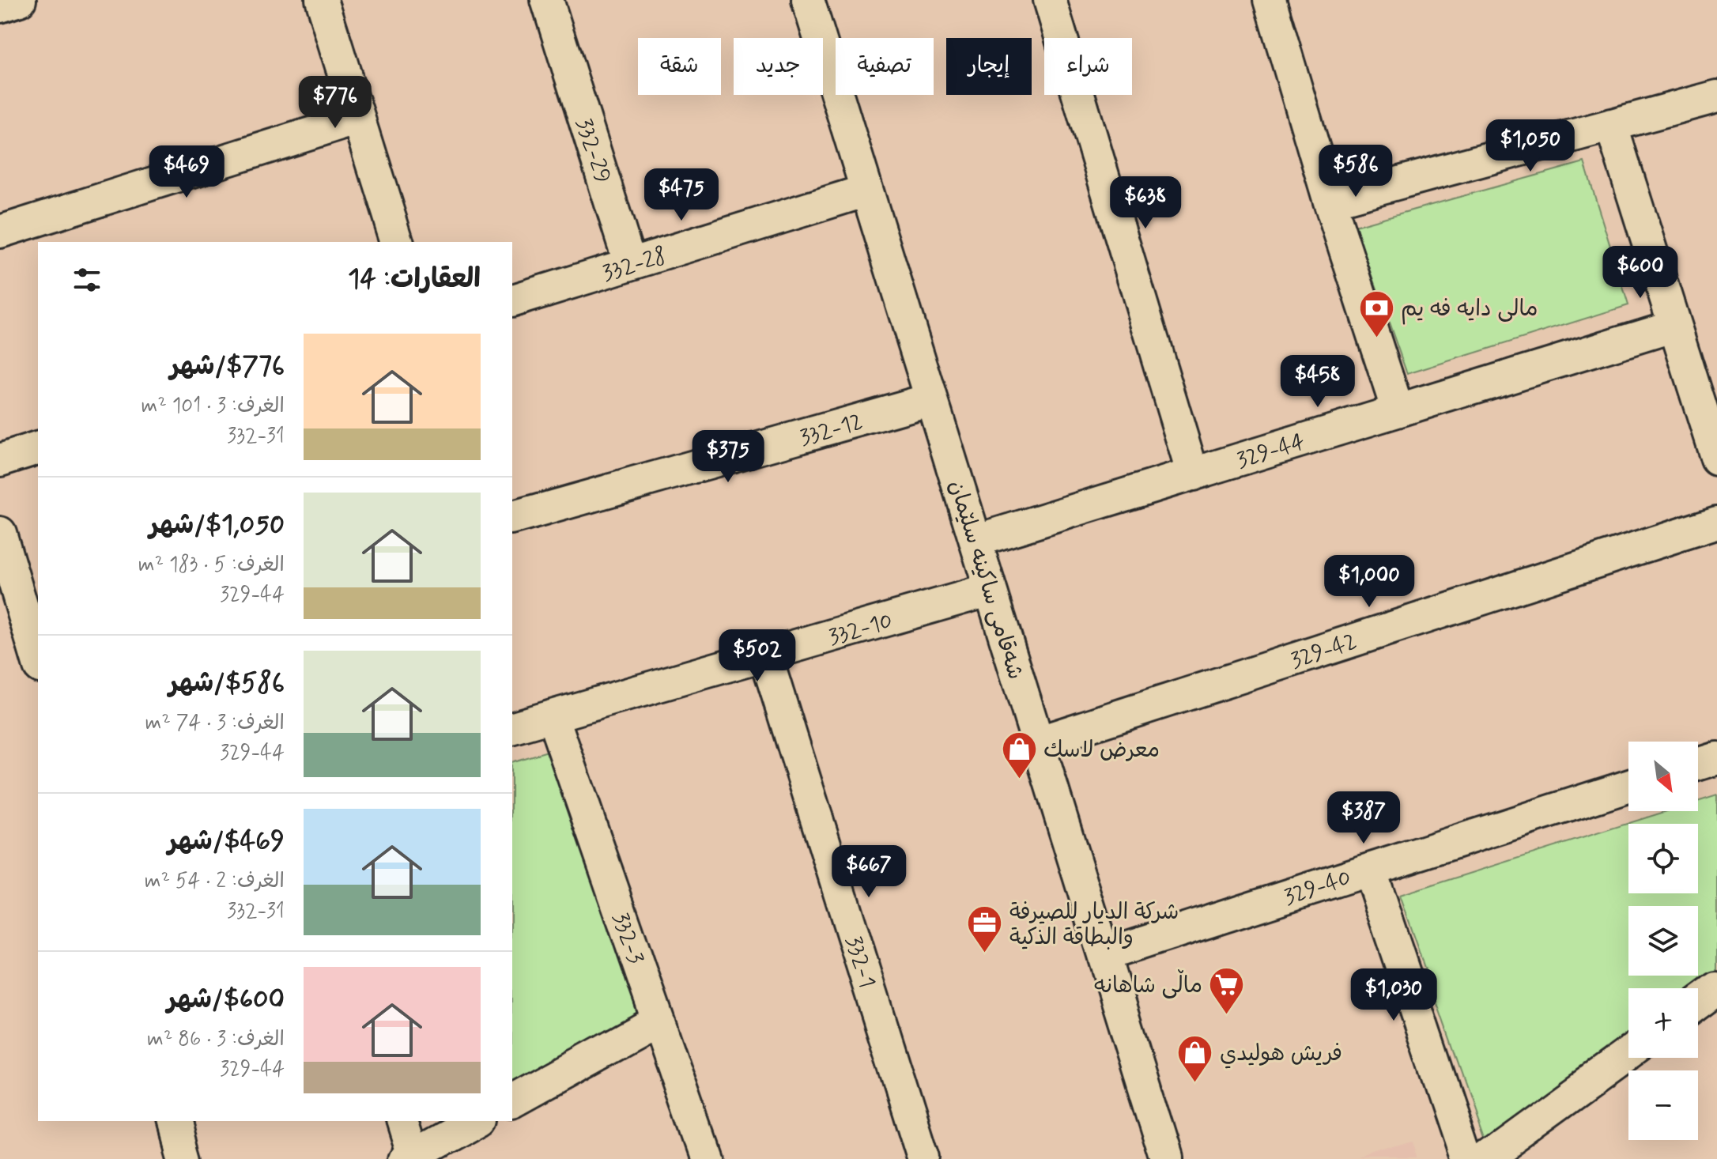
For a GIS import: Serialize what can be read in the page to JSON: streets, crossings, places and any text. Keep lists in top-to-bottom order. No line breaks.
{"streets":{"street":["332-29","332-28","332-12","329-44","شەقامی ساکینە سلێمان","332-10","329-42","329-40","332-3","332-1"]},"crossings":[["332-29","332-28"],["332-28","شەقامی ساکینە سلێمان"],["332-12","شەقامی ساکینە سلێمان"],["329-44","شەقامی ساکینە سلێمان"],["شەقامی ساکینە سلێمان","332-10"],["شەقامی ساکینە سلێمان","329-42"],["شەقامی ساکینە سلێمان","329-40"],["332-10","332-3"],["332-10","332-1"]],"places":{"bank":["مالى دايه فه يم"],"shop":["معرض لاسك","فريش هوليدي"],"office":["شركة الديار للصيرفة والبطاقة الذكية"],"supermarket":["ماڵی شاھانە"]},"north":"bottom right","page":{"chip":["شراء","إيجار","تصفية","جديد","شقة"],"price":["$776","$1,050","$586","$469","$475","$638","$600","$458","$375","$1,000","$502","$387","$667","$1,030"],"heading":"العقارات: 14","list":[{"name":"$776/شهر","note":"الغرف: 3 · 101 m² · 332-31"},{"name":"$1,050/شهر","note":"الغرف: 5 · 183 m² · 329-44"},{"name":"$586/شهر","note":"الغرف: 3 · 74 m² · 329-44"},{"name":"$469/شهر","note":"الغرف: 2 · 54 m² · 332-31"},{"name":"$600/شهر","note":"الغرف: 3 · 86 m² · 329-44"}],"map_buttons":["+","−"]}}
